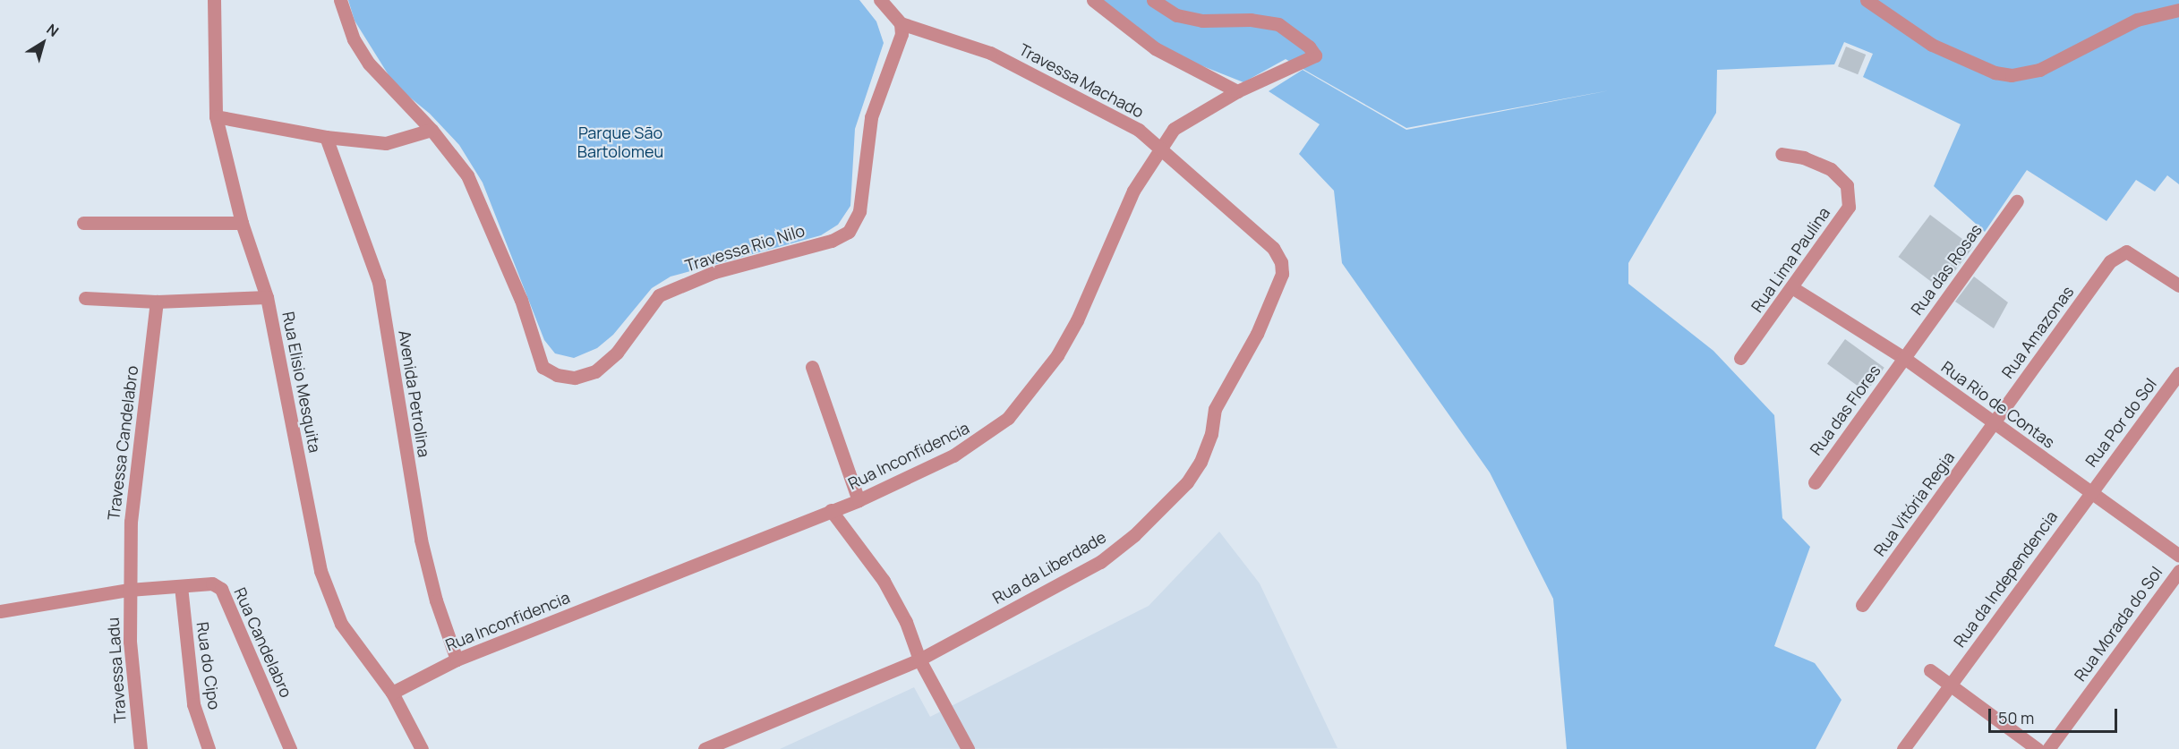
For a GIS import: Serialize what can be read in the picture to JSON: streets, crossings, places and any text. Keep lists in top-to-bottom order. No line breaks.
{"streets":{"street":["Travessa Machado","Travessa Rio Nilo","Rua Lima Paulina","Rua das Rosas","Rua Amazonas","Rua Elisio Mesquita","Avenida Petrolina","Rua Rio de Contas","Rua das Flores","Rua Por do Sol","Travessa Candelabro","Rua Inconfidencia","Rua Vitória Regia","Rua da Liberdade","Rua da Independencia","Rua Morada do Sol","Rua Candelabro","Rua do Cipo","Travessa Ladu"]},"crossings":[["Travessa Machado","Travessa Rio Nilo"],["Travessa Machado","Rua Inconfidencia"],["Travessa Machado","Rua da Liberdade"],["Rua Lima Paulina","Rua Rio de Contas"],["Rua das Rosas","Rua Rio de Contas"],["Rua das Rosas","Rua das Flores"],["Rua Amazonas","Rua Rio de Contas"],["Rua Amazonas","Rua Vitória Regia"],["Rua Elisio Mesquita","Rua Inconfidencia"],["Avenida Petrolina","Rua Inconfidencia"],["Rua Rio de Contas","Rua das Flores"],["Rua Rio de Contas","Rua Por do Sol"],["Rua Rio de Contas","Rua Vitória Regia"],["Rua Rio de Contas","Rua da Independencia"],["Rua Por do Sol","Rua da Independencia"],["Travessa Candelabro","Rua Candelabro"],["Travessa Candelabro","Travessa Ladu"],["Rua Candelabro","Rua do Cipo"],["Rua Candelabro","Travessa Ladu"]],"parks":["Parque São Bartolomeu"],"scale_bar":"50 m","north":"top right"}
